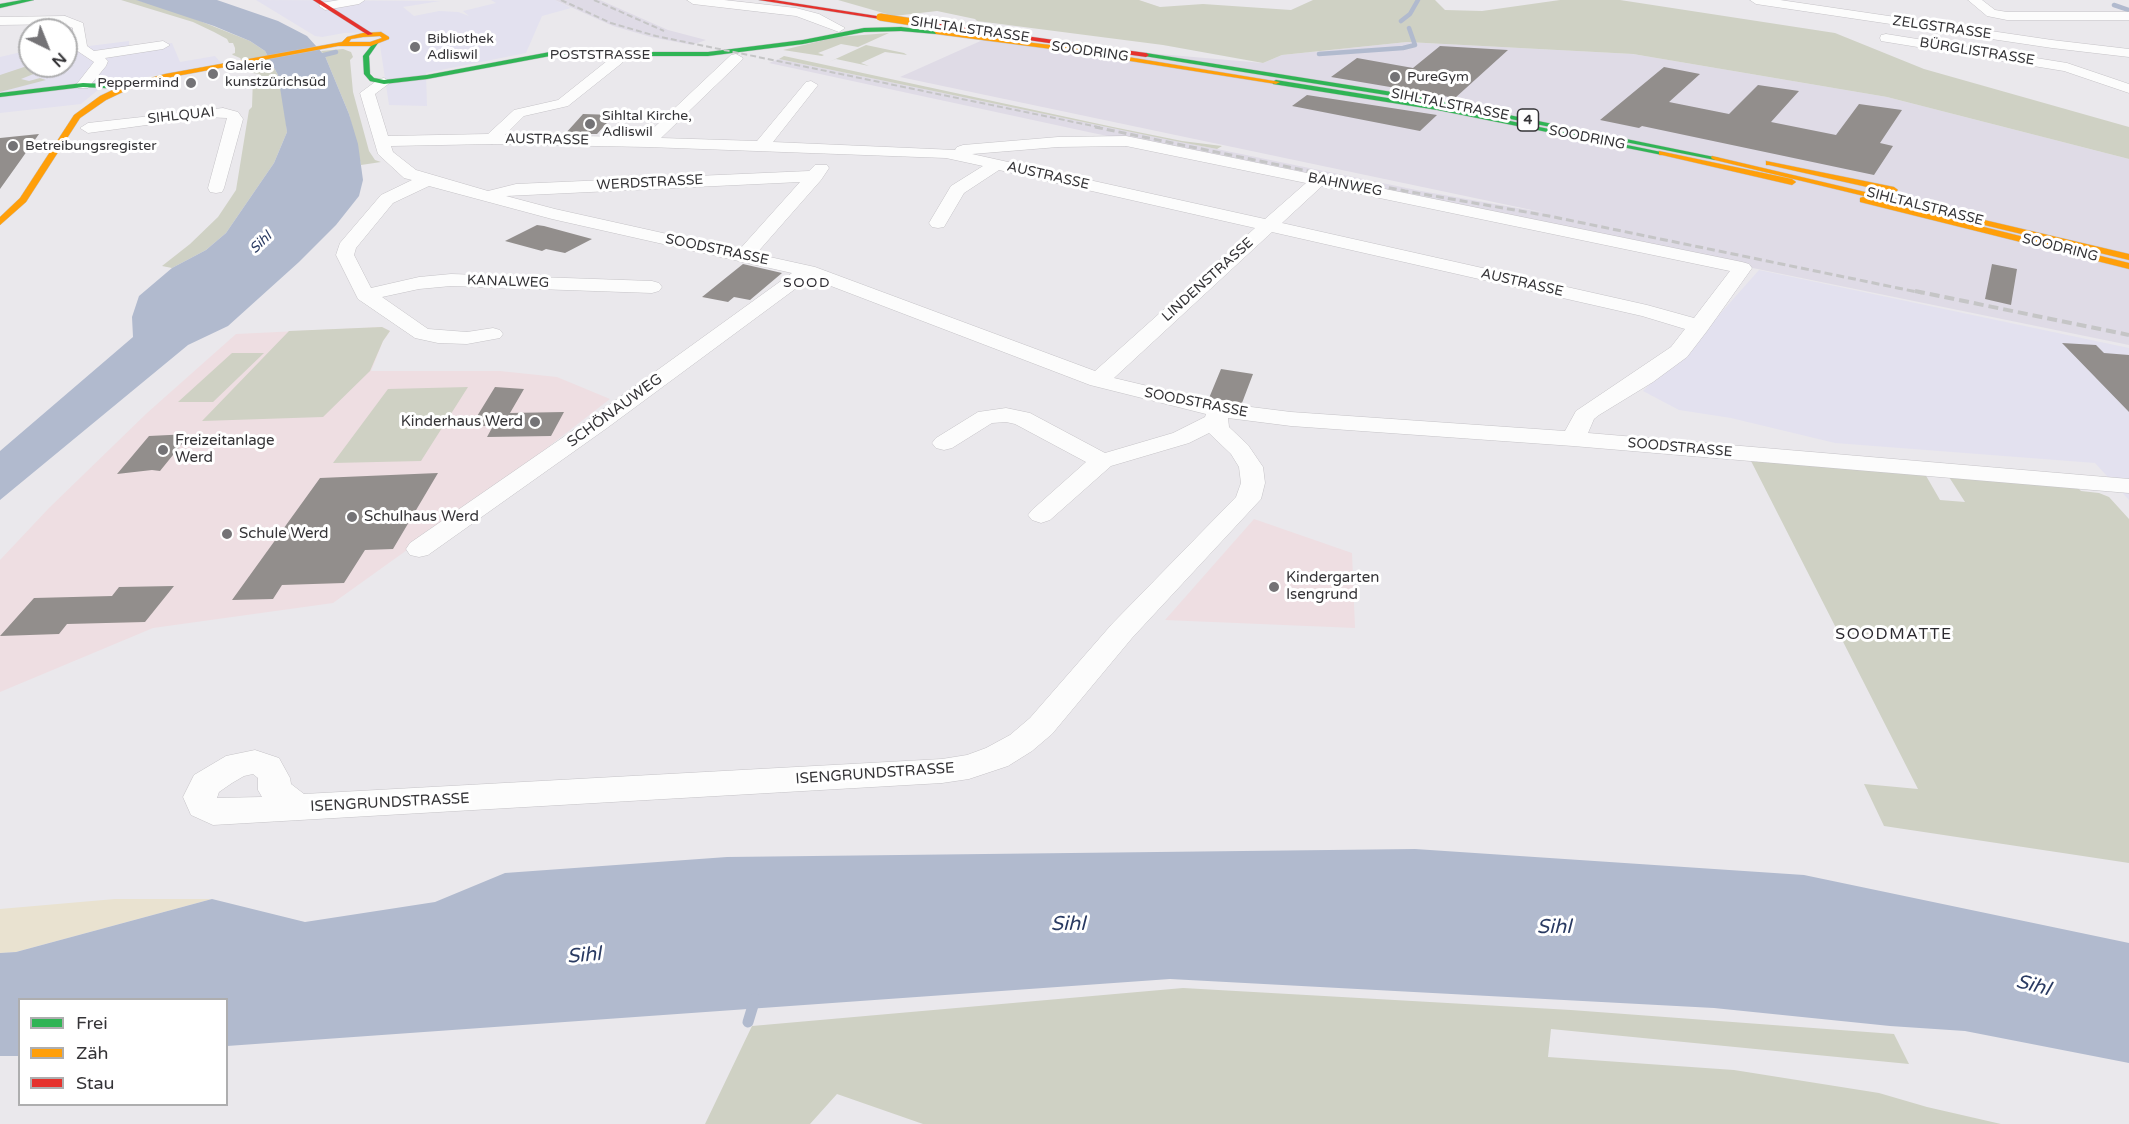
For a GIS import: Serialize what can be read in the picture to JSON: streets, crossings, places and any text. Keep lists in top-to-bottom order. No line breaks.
{"streets":{"street":["ZELGSTRASSE","SIHLTALSTRASSE","SOODRING","BÜRGLISTRASSE","POSTSTRASSE","SIHLQUAI","4","AUSTRASSE","WERDSTRASSE","BAHNWEG","SOODSTRASSE","LINDENSTRASSE","KANALWEG","SCHÖNAUWEG","ISENGRUNDSTRASSE"]},"crossings":[["ZELGSTRASSE","BÜRGLISTRASSE"],["SOODRING","POSTSTRASSE"],["POSTSTRASSE","SOODSTRASSE"],["AUSTRASSE","BAHNWEG"],["AUSTRASSE","SOODSTRASSE"],["AUSTRASSE","LINDENSTRASSE"],["WERDSTRASSE","SOODSTRASSE"],["BAHNWEG","LINDENSTRASSE"],["SOODSTRASSE","LINDENSTRASSE"],["SOODSTRASSE","SCHÖNAUWEG"],["SOODSTRASSE","ISENGRUNDSTRASSE"]],"districts":["SOOD","SOODMATTE"],"water":["Sihl"],"places":["Bibliothek Adliswil","Galerie kunstzürichsüd","PureGym","Peppermind","Sihltal Kirche, Adliswil","Betreibungsregister","Kinderhaus Werd","Freizeitanlage Werd","Schulhaus Werd","Schule Werd","Kindergarten Isengrund"],"legend":["Frei","Zäh","Stau"],"north":"bottom right"}
